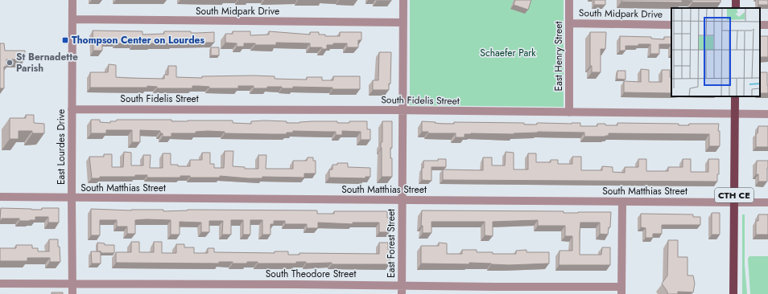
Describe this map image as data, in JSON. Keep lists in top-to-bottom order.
{
  "streets": {
    "main road": ["CTH CE"],
    "street": [
      "South Midpark Drive",
      "East Henry Street",
      "South Fidelis Street",
      "East Lourdes Drive",
      "South Matthias Street",
      "East Forest Street",
      "South Theodore Street"
    ]
  },
  "crossings": [
    ["South Midpark Drive", "East Henry Street"],
    ["South Midpark Drive", "East Lourdes Drive"],
    ["South Midpark Drive", "East Forest Street"],
    ["East Henry Street", "South Fidelis Street"],
    ["South Fidelis Street", "East Lourdes Drive"],
    ["South Fidelis Street", "CTH CE"],
    ["South Fidelis Street", "East Forest Street"],
    ["East Lourdes Drive", "South Matthias Street"],
    ["East Lourdes Drive", "South Theodore Street"],
    ["South Matthias Street", "CTH CE"],
    ["South Matthias Street", "East Forest Street"],
    ["East Forest Street", "South Theodore Street"]
  ],
  "parks": ["Schaefer Park"],
  "places": {
    "transit": ["Thompson Center on Lourdes"],
    "other": ["St Bernadette Parish"]
  }
}
